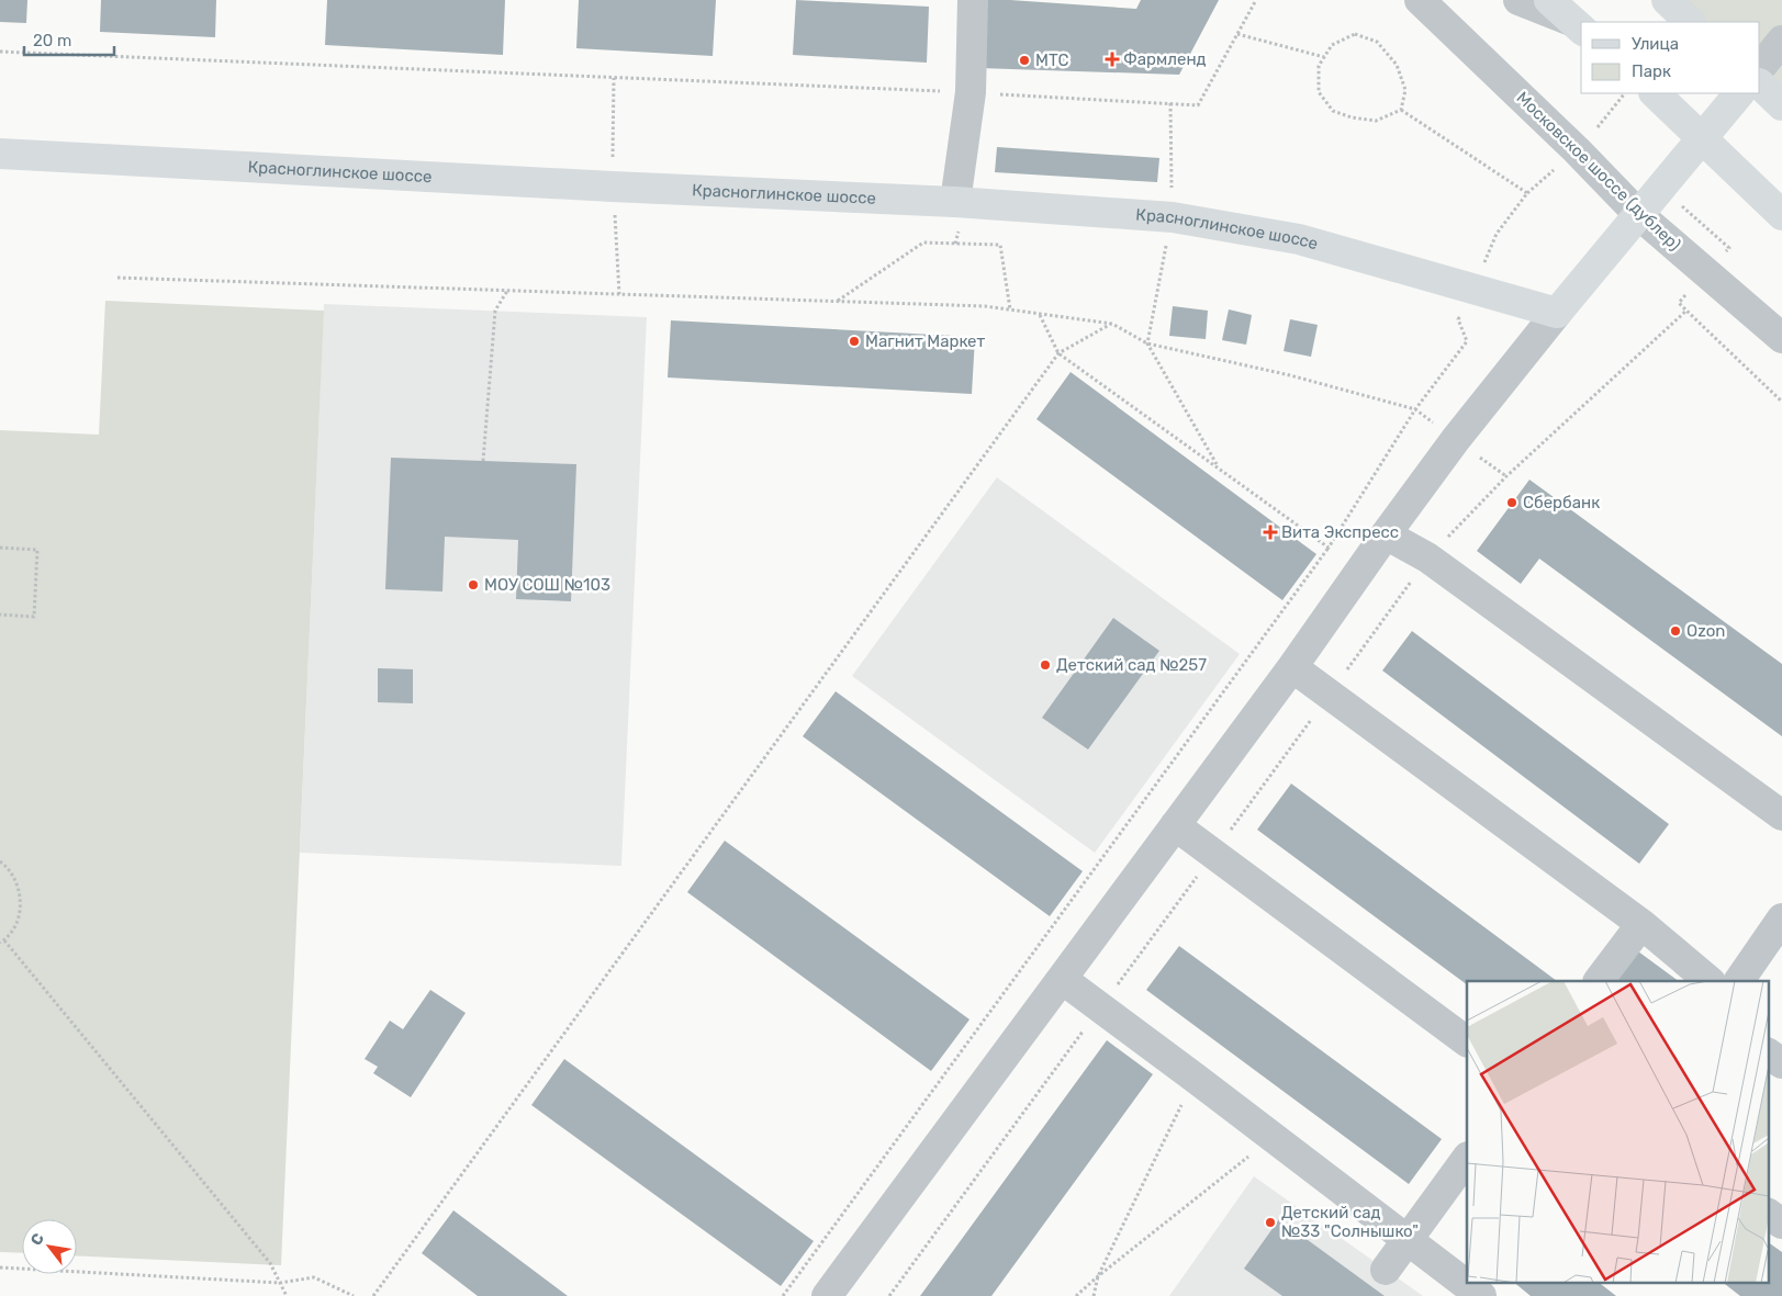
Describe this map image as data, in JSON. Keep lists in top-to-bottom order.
{
  "streets": {
    "main road": ["Красноглинское шоссе"],
    "street": ["Московское шоссе (дублер)"]
  },
  "places": {
    "health": ["Фармленд", "Вита Экспресс"],
    "other": [
      "МТС",
      "Магнит Маркет",
      "Сбербанк",
      "МОУ СОШ №103",
      "Ozon",
      "Детский сад №257",
      "Детский сад №33 \"Солнышко\""
    ]
  },
  "legend": ["Улица", "Парк"],
  "scale_bar": "20 m",
  "north": "top left"
}
